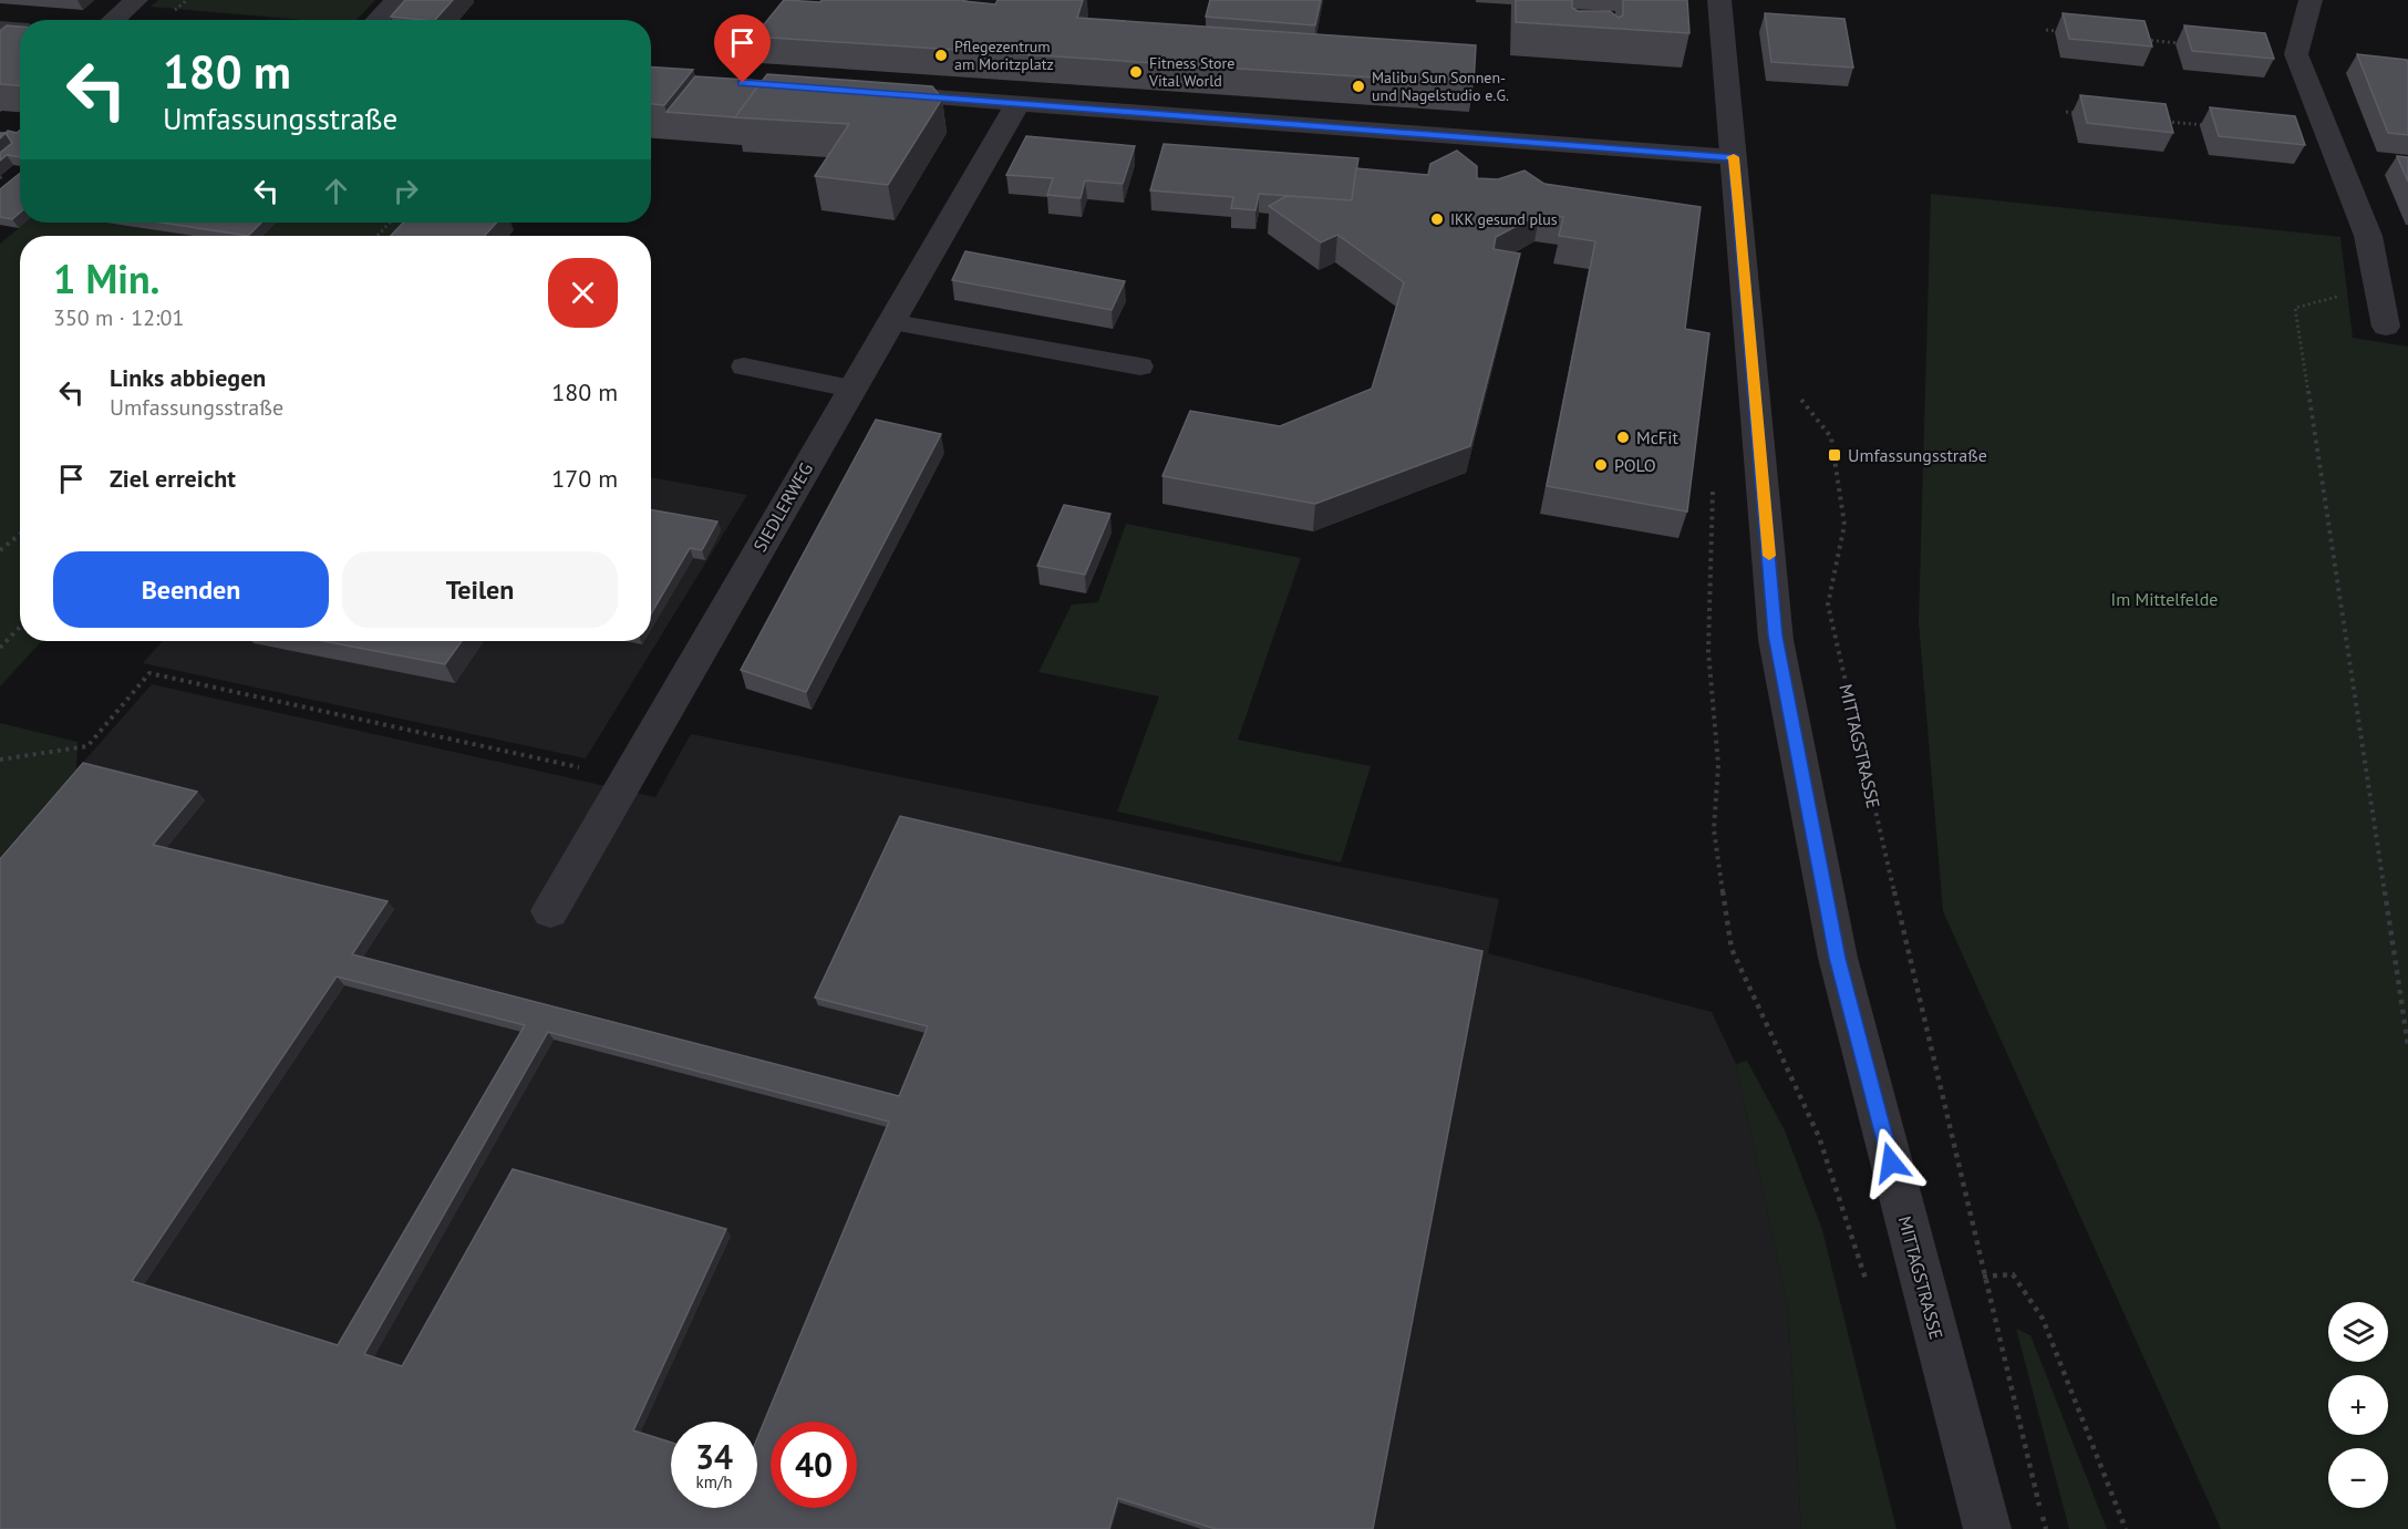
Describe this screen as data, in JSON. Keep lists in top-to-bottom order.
{
  "streets": {
    "street": ["SIEDLERWEG", "MITTAGSTRASSE"]
  },
  "parks": ["Im Mittelfelde"],
  "places": {
    "other": [
      "Pflegezentrum am Moritzplatz",
      "Fitness Store Vital World",
      "Malibu Sun Sonnen- und Nagelstudio e.G.",
      "IKK gesund plus",
      "McFit",
      "POLO"
    ],
    "transit": ["Umfassungsstraße"]
  },
  "page": {
    "turn": ["180 m", "Umfassungsstraße"],
    "heading": ["1 Min.", "350 m · 12:01"],
    "list": [
      {
        "name": "Links abbiegen",
        "note": "Umfassungsstraße",
        "value": "180 m"
      },
      {
        "name": "Ziel erreicht",
        "value": "170 m"
      }
    ],
    "buttons": ["Beenden", "Teilen"],
    "map_buttons": ["+", "−"],
    "speed": "34 km/h",
    "limit": "40"
  }
}
